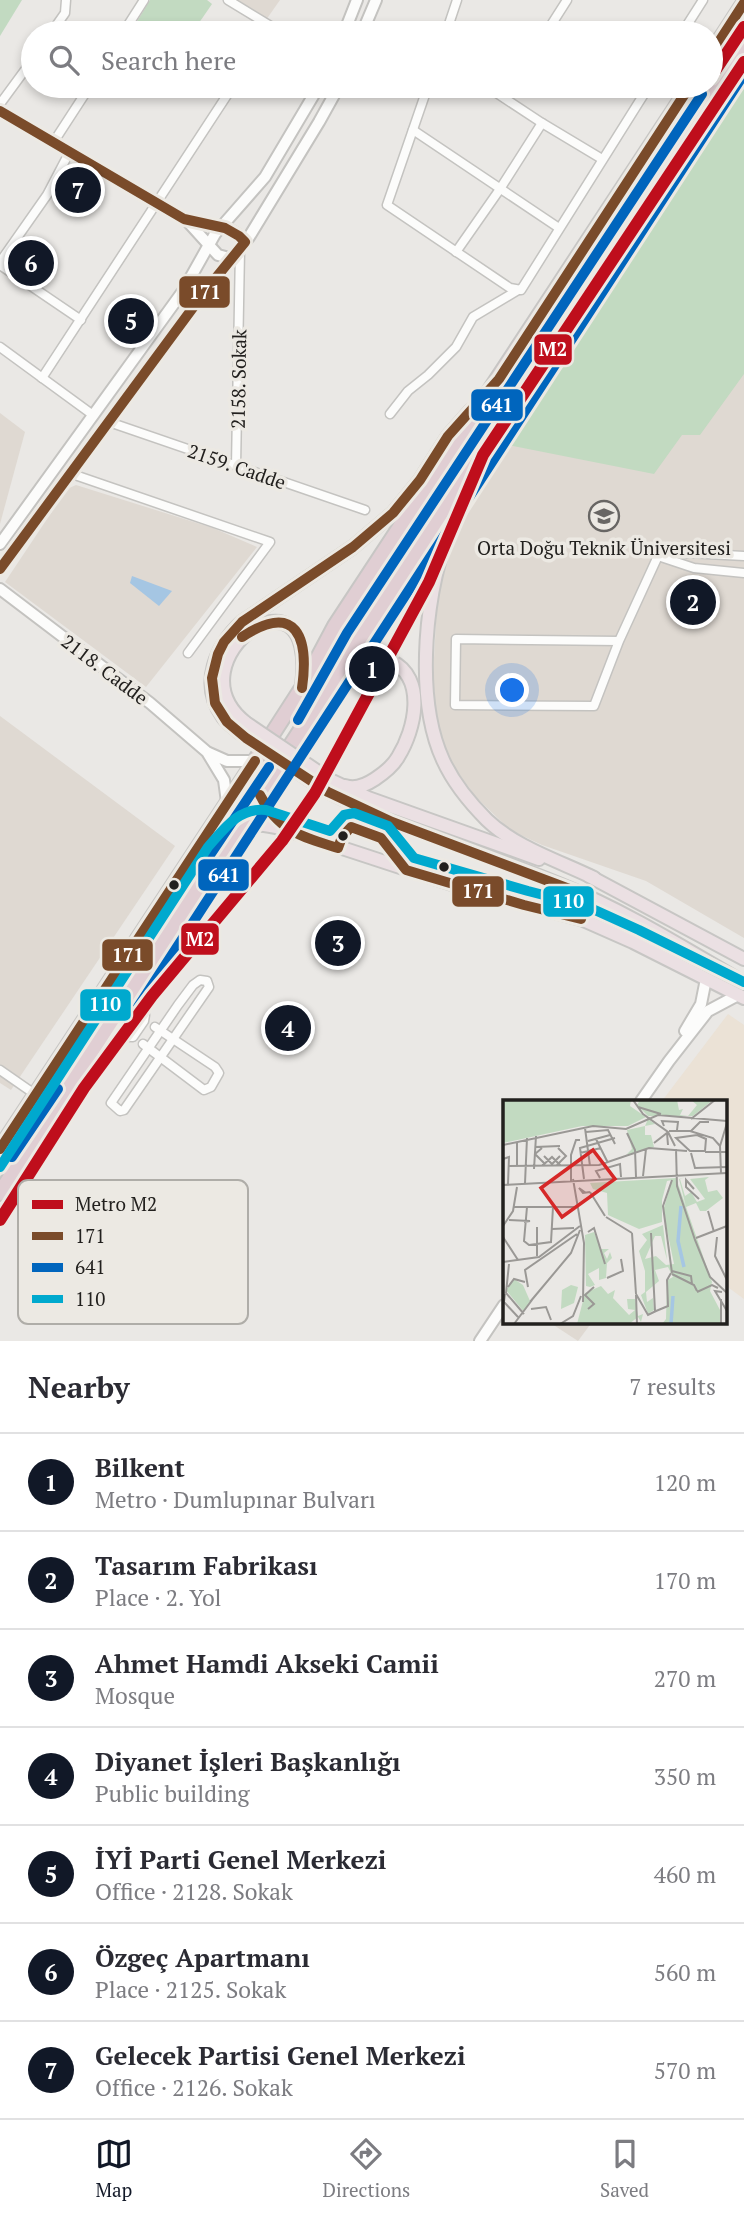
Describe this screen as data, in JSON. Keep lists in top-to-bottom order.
{
  "streets": {
    "street": ["2158. Sokak", "2159. Cadde", "2118. Cadde"]
  },
  "crossings": [
    ["2158. Sokak", "2159. Cadde"]
  ],
  "places": {
    "school or university": ["Orta Doğu Teknik Üniversitesi"]
  },
  "lines": [
    "transit line 171",
    "metro line M2",
    "transit line 641",
    "transit line 110"
  ],
  "legend": [
    "Metro M2",
    "171",
    "641",
    "110"
  ],
  "page": {
    "search": "Search here",
    "pins": [
      "7",
      "6",
      "5",
      "2",
      "1",
      "3",
      "4"
    ],
    "heading": ["Nearby", "7 results"],
    "list": [
      {
        "mark": "1",
        "name": "Bilkent",
        "note": "Metro · Dumlupınar Bulvarı",
        "value": "120 m"
      },
      {
        "mark": "2",
        "name": "Tasarım Fabrikası",
        "note": "Place · 2. Yol",
        "value": "170 m"
      },
      {
        "mark": "3",
        "name": "Ahmet Hamdi Akseki Camii",
        "note": "Mosque",
        "value": "270 m"
      },
      {
        "mark": "4",
        "name": "Diyanet İşleri Başkanlığı",
        "note": "Public building",
        "value": "350 m"
      },
      {
        "mark": "5",
        "name": "İYİ Parti Genel Merkezi",
        "note": "Office · 2128. Sokak",
        "value": "460 m"
      },
      {
        "mark": "6",
        "name": "Özgeç Apartmanı",
        "note": "Place · 2125. Sokak",
        "value": "560 m"
      },
      {
        "mark": "7",
        "name": "Gelecek Partisi Genel Merkezi",
        "note": "Office · 2126. Sokak",
        "value": "570 m"
      }
    ],
    "nav": ["Map", "Directions", "Saved"]
  }
}
